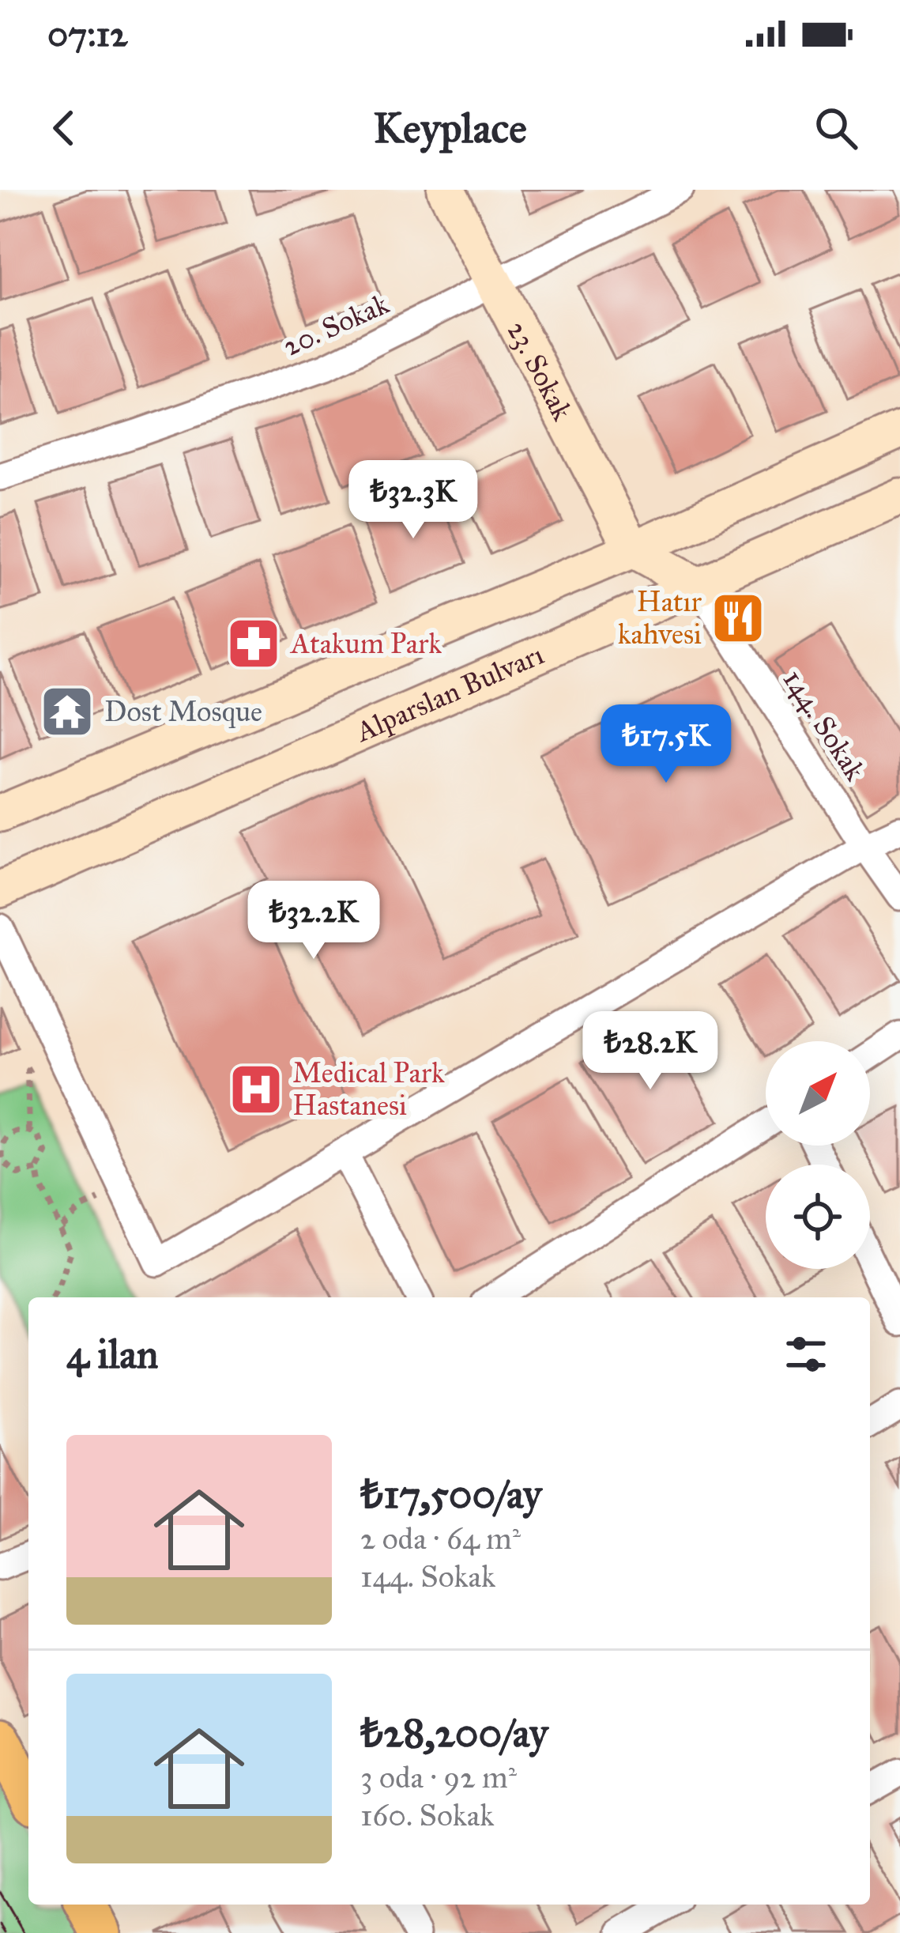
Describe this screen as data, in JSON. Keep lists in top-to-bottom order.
{
  "streets": {
    "main road": ["23. Sokak", "Alparslan Bulvarı"],
    "street": ["20. Sokak", "144. Sokak"]
  },
  "crossings": [
    ["20. Sokak", "23. Sokak"],
    ["Alparslan Bulvarı", "144. Sokak"]
  ],
  "places": {
    "restaurant": ["Hatır kahvesi"],
    "pharmacy": ["Atakum Park"],
    "temple": ["Dost Mosque"],
    "hospital": ["Medical Park Hastanesi"]
  },
  "north": "top right",
  "page": {
    "status": "07:12",
    "header": "Keyplace",
    "price": [
      "₺32.3K",
      "₺17.5K",
      "₺32.2K",
      "₺28.2K"
    ],
    "heading": "4 ilan",
    "list": [
      {
        "name": "₺17,500/ay",
        "note": "2 oda · 64 m² · 144. Sokak"
      },
      {
        "name": "₺28,200/ay",
        "note": "3 oda · 92 m² · 160. Sokak"
      }
    ]
  }
}
